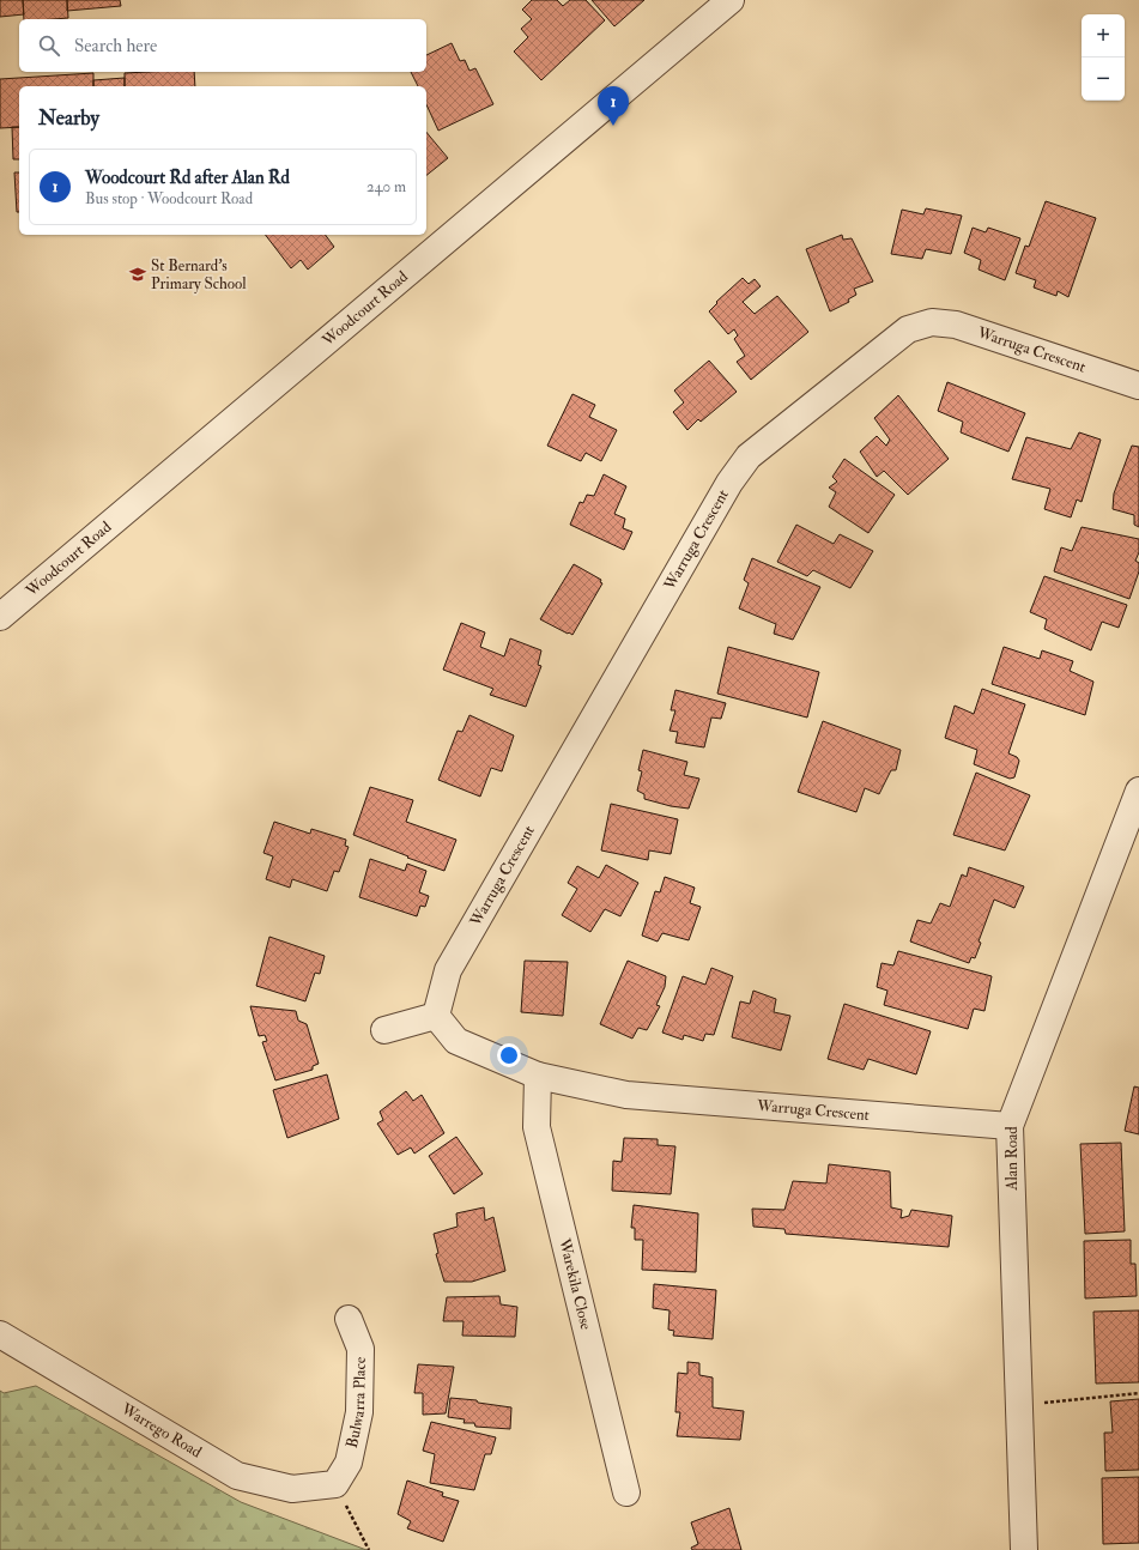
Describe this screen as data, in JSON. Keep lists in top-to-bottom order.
{
  "streets": {
    "street": [
      "Woodcourt Road",
      "Warruga Crescent",
      "Alan Road",
      "Warekila Close",
      "Bulwarra Place",
      "Warrego Road"
    ]
  },
  "crossings": [
    ["Warruga Crescent", "Alan Road"],
    ["Warruga Crescent", "Warekila Close"],
    ["Bulwarra Place", "Warrego Road"]
  ],
  "places": {
    "school or university": ["St Bernard's Primary School"]
  },
  "page": {
    "map_buttons": ["+", "−"],
    "search": "Search here",
    "pins": "1",
    "heading": "Nearby",
    "list": [
      {
        "mark": "1",
        "name": "Woodcourt Rd after Alan Rd",
        "note": "Bus stop · Woodcourt Road",
        "value": "240 m"
      }
    ]
  }
}
